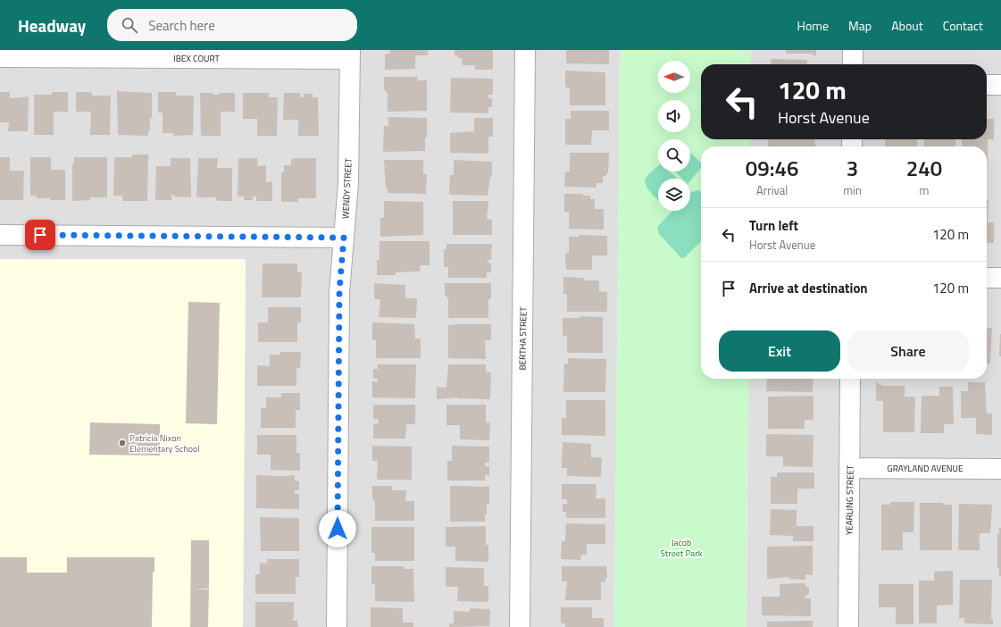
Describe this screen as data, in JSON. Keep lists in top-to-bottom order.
{
  "streets": {
    "street": [
      "IBEX COURT",
      "WENDY STREET",
      "BERTHA STREET",
      "GRAYLAND AVENUE",
      "YEARLING STREET"
    ]
  },
  "crossings": [
    ["IBEX COURT", "WENDY STREET"],
    ["GRAYLAND AVENUE", "YEARLING STREET"]
  ],
  "parks": ["Jacob Street Park"],
  "places": ["Patricia Nixon Elementary School"],
  "north": "left",
  "page": {
    "header": "Headway",
    "search": "Search here",
    "nav": [
      "Home",
      "Map",
      "About",
      "Contact"
    ],
    "turn": ["120 m", "Horst Avenue"],
    "eta": [
      "09:46",
      "Arrival",
      "3",
      "min",
      "240",
      "m"
    ],
    "list": [
      {
        "name": "Turn left",
        "note": "Horst Avenue",
        "value": "120 m"
      },
      {
        "name": "Arrive at destination",
        "value": "120 m"
      }
    ],
    "buttons": ["Exit", "Share"]
  }
}
